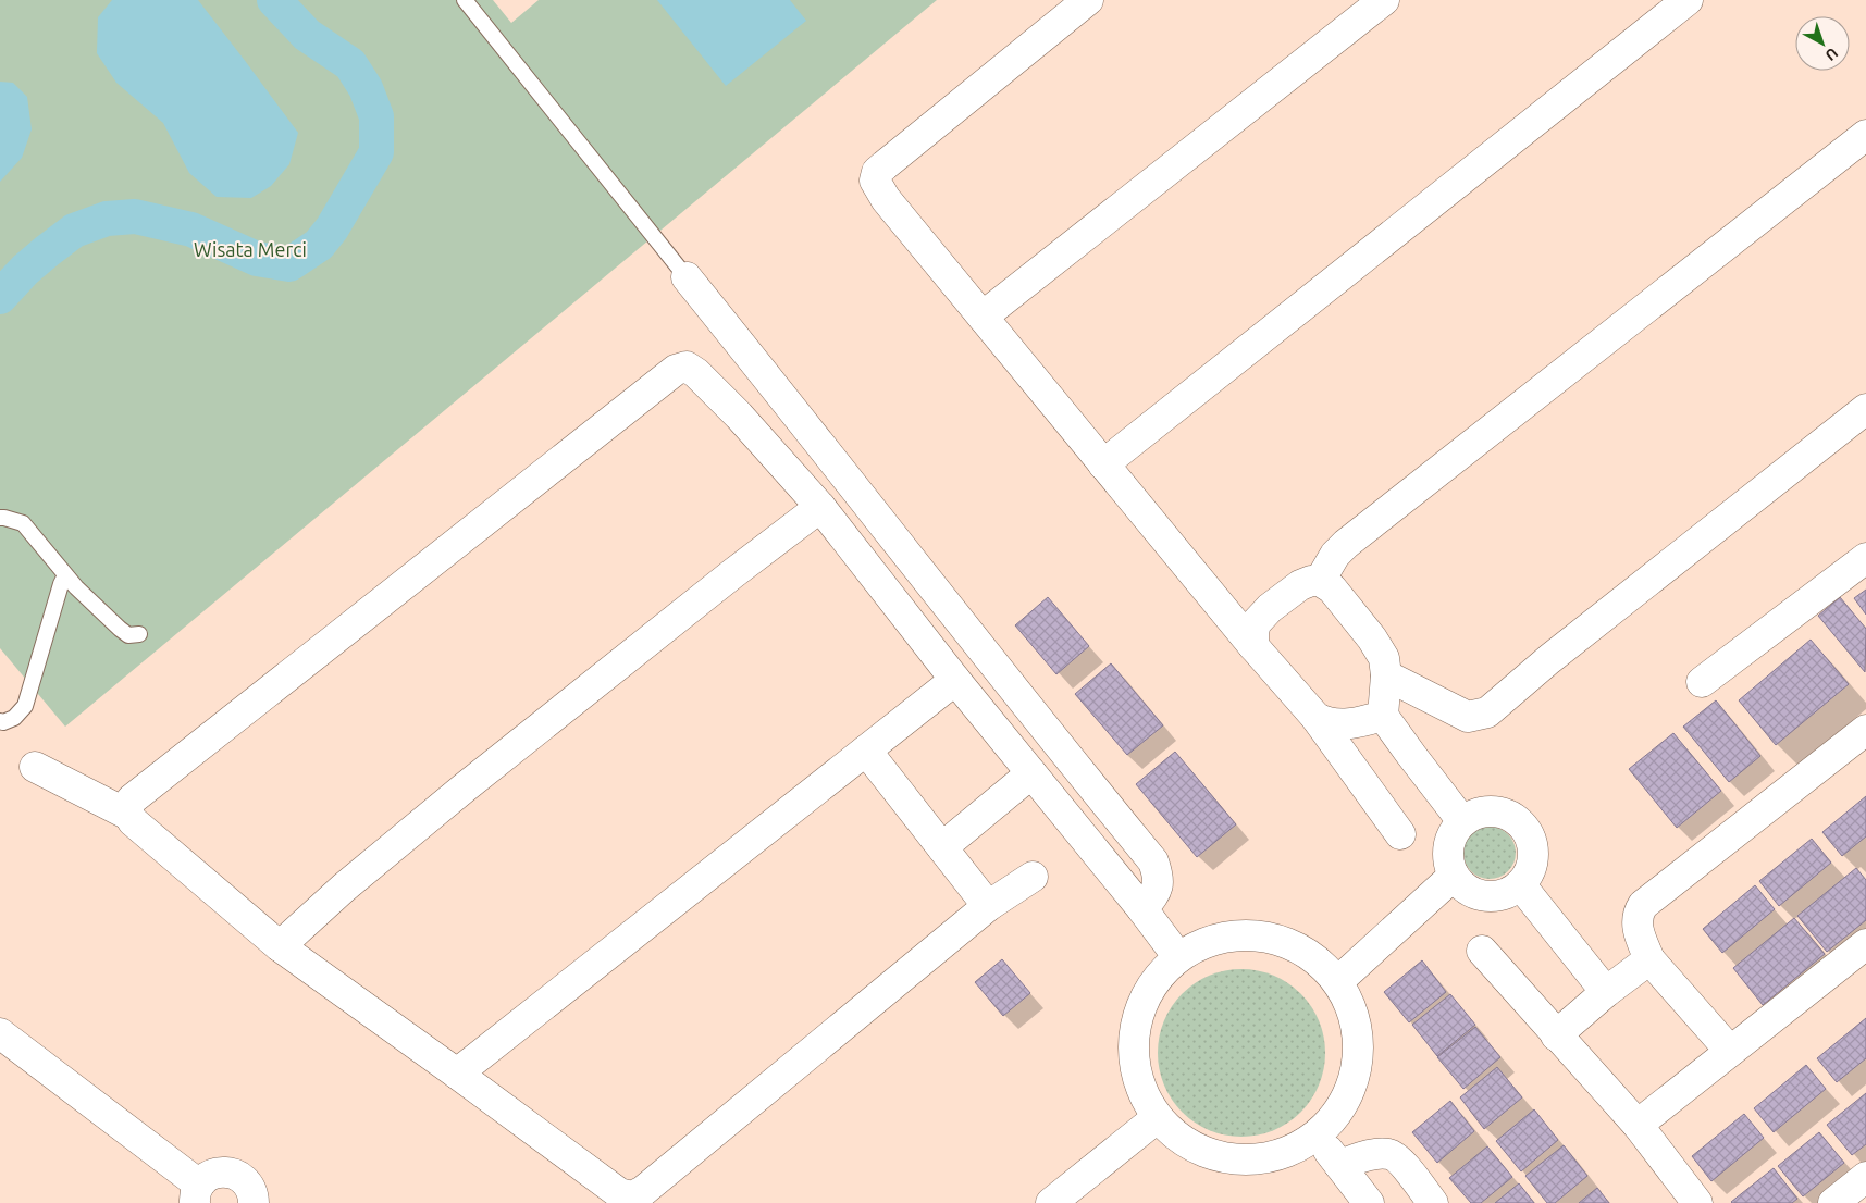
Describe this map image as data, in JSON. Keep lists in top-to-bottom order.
{
  "parks": ["Wisata Merci"],
  "north": "bottom right"
}
